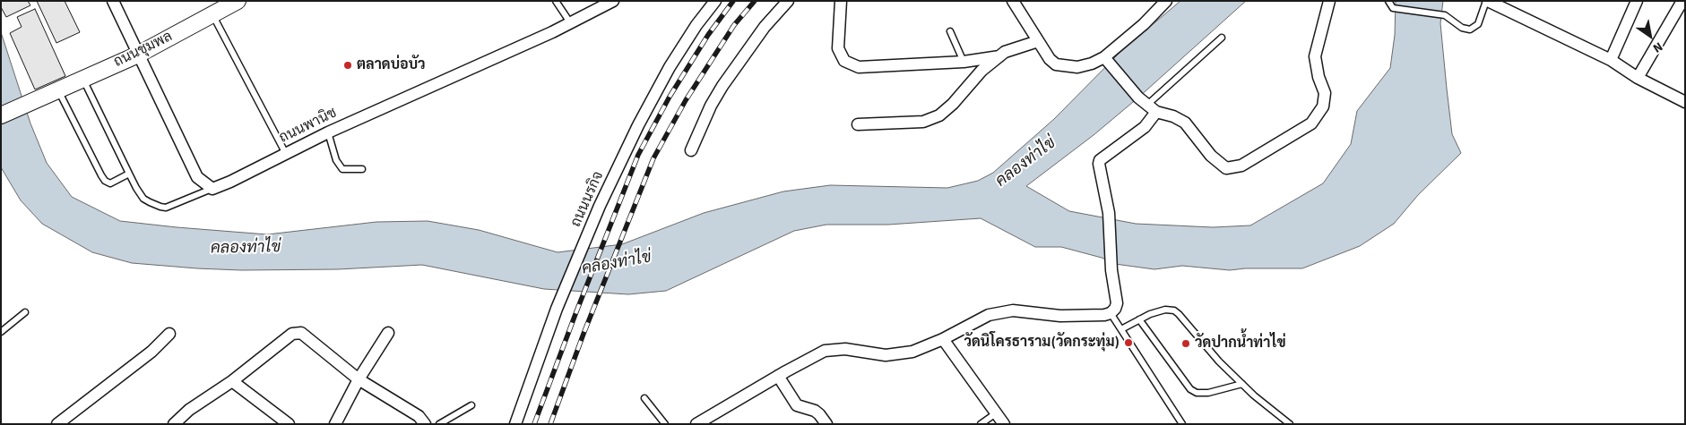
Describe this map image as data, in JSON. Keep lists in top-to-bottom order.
{
  "streets": {
    "main road": ["ถนนชุมพล"],
    "street": ["ถนนพานิช", "ถนนนรกิจ"]
  },
  "water": ["คลองท่าไข่"],
  "places": ["ตลาดบ่อบัว", "วัดนิโครธาราม(วัดกระทุ่ม)", "วัดปากน้ำท่าไข่"],
  "north": "bottom right"
}
